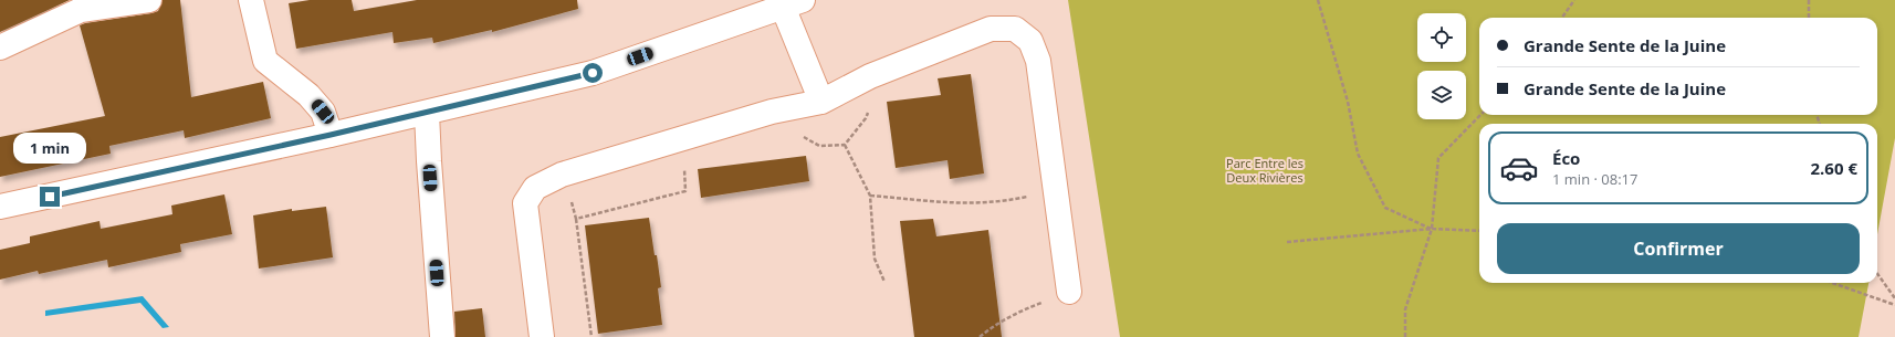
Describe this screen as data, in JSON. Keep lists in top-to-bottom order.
{
  "parks": ["Parc Entre les Deux Rivières"],
  "page": {
    "banner": ["Grande Sente de la Juine", "Grande Sente de la Juine"],
    "list": [
      {
        "name": "Éco",
        "note": "1 min · 08:17",
        "value": "2.60 €"
      }
    ],
    "bubble": "1 min",
    "buttons": "Confirmer"
  }
}
